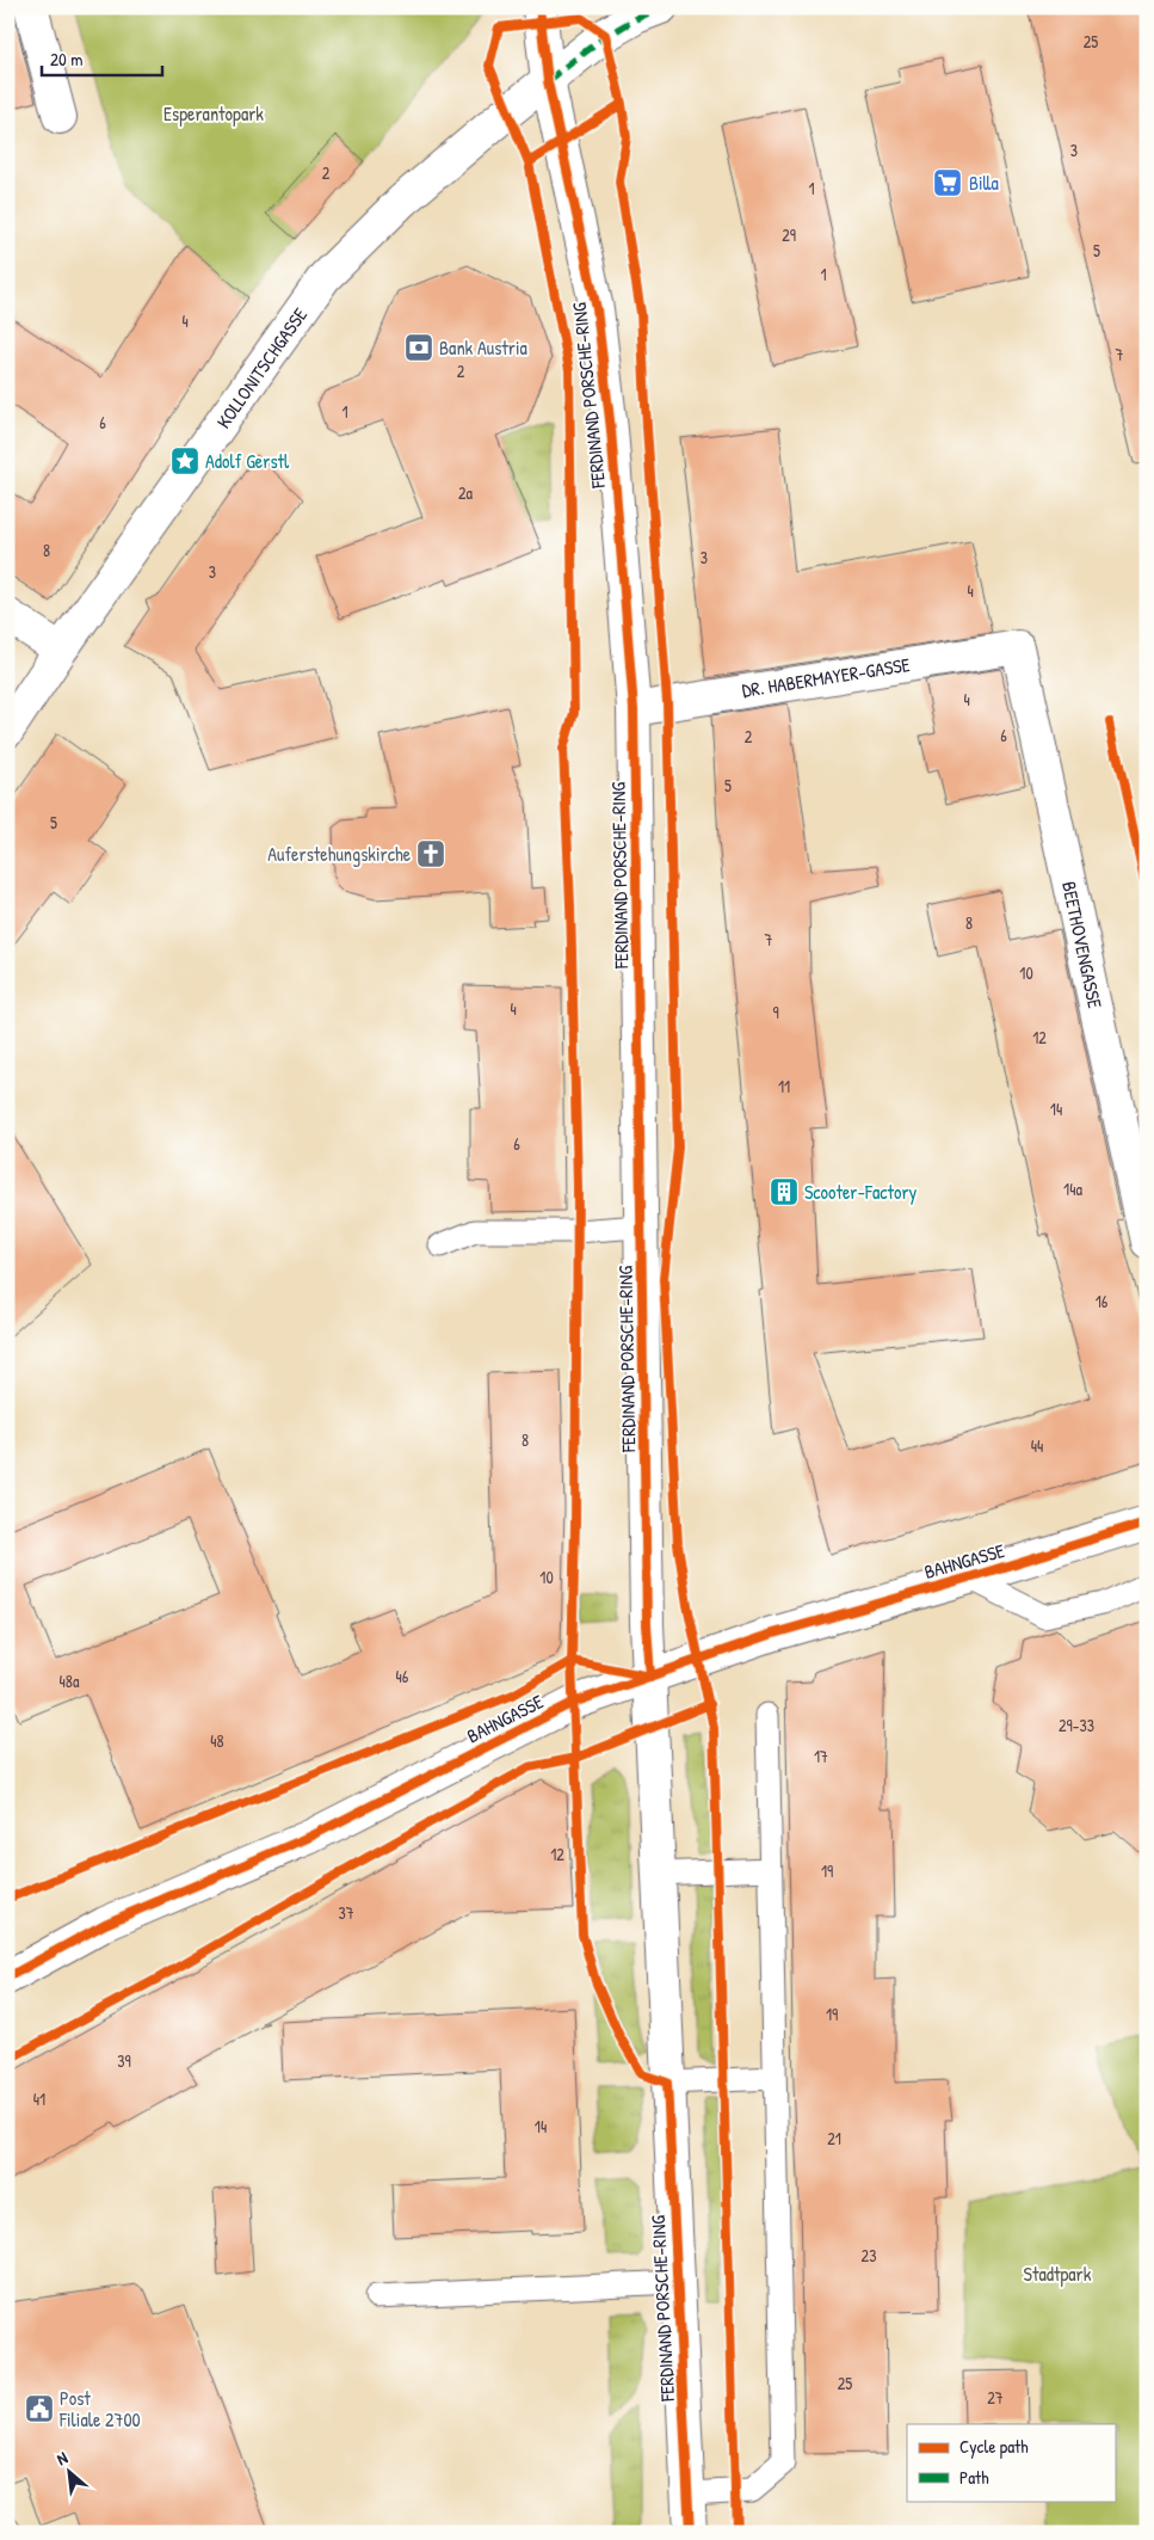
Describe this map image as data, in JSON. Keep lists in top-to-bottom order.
{
  "streets": {
    "street": [
      "KOLLONITSCHGASSE",
      "FERDINAND PORSCHE-RING",
      "DR. HABERMAYER-GASSE",
      "BEETHOVENGASSE",
      "BAHNGASSE"
    ]
  },
  "crossings": [
    ["KOLLONITSCHGASSE", "FERDINAND PORSCHE-RING"],
    ["FERDINAND PORSCHE-RING", "DR. HABERMAYER-GASSE"],
    ["FERDINAND PORSCHE-RING", "BAHNGASSE"],
    ["DR. HABERMAYER-GASSE", "BEETHOVENGASSE"]
  ],
  "parks": ["Esperantopark", "Stadtpark"],
  "places": {
    "supermarket": ["Billa"],
    "bank": ["Bank Austria"],
    "place": ["Adolf Gerstl"],
    "church": ["Auferstehungskirche"],
    "building": ["Scooter-Factory"],
    "public building": ["Post Filiale 2700"]
  },
  "house_numbers": [
    "25",
    "3",
    "2",
    "1",
    "29",
    "5",
    "1",
    "4",
    "7",
    "2",
    "1",
    "6",
    "2a",
    "8",
    "3",
    "3",
    "4",
    "4",
    "6",
    "2",
    "5",
    "5",
    "8",
    "7",
    "10",
    "4",
    "9",
    "12",
    "11",
    "14",
    "6",
    "14a",
    "16",
    "8",
    "44",
    "10",
    "46",
    "48a",
    "29-33",
    "48",
    "17",
    "12",
    "19",
    "37",
    "19",
    "39",
    "41",
    "14",
    "21",
    "23",
    "25",
    "27"
  ],
  "legend": ["Cycle path", "Path"],
  "scale_bar": "20 m",
  "north": "top left"
}
